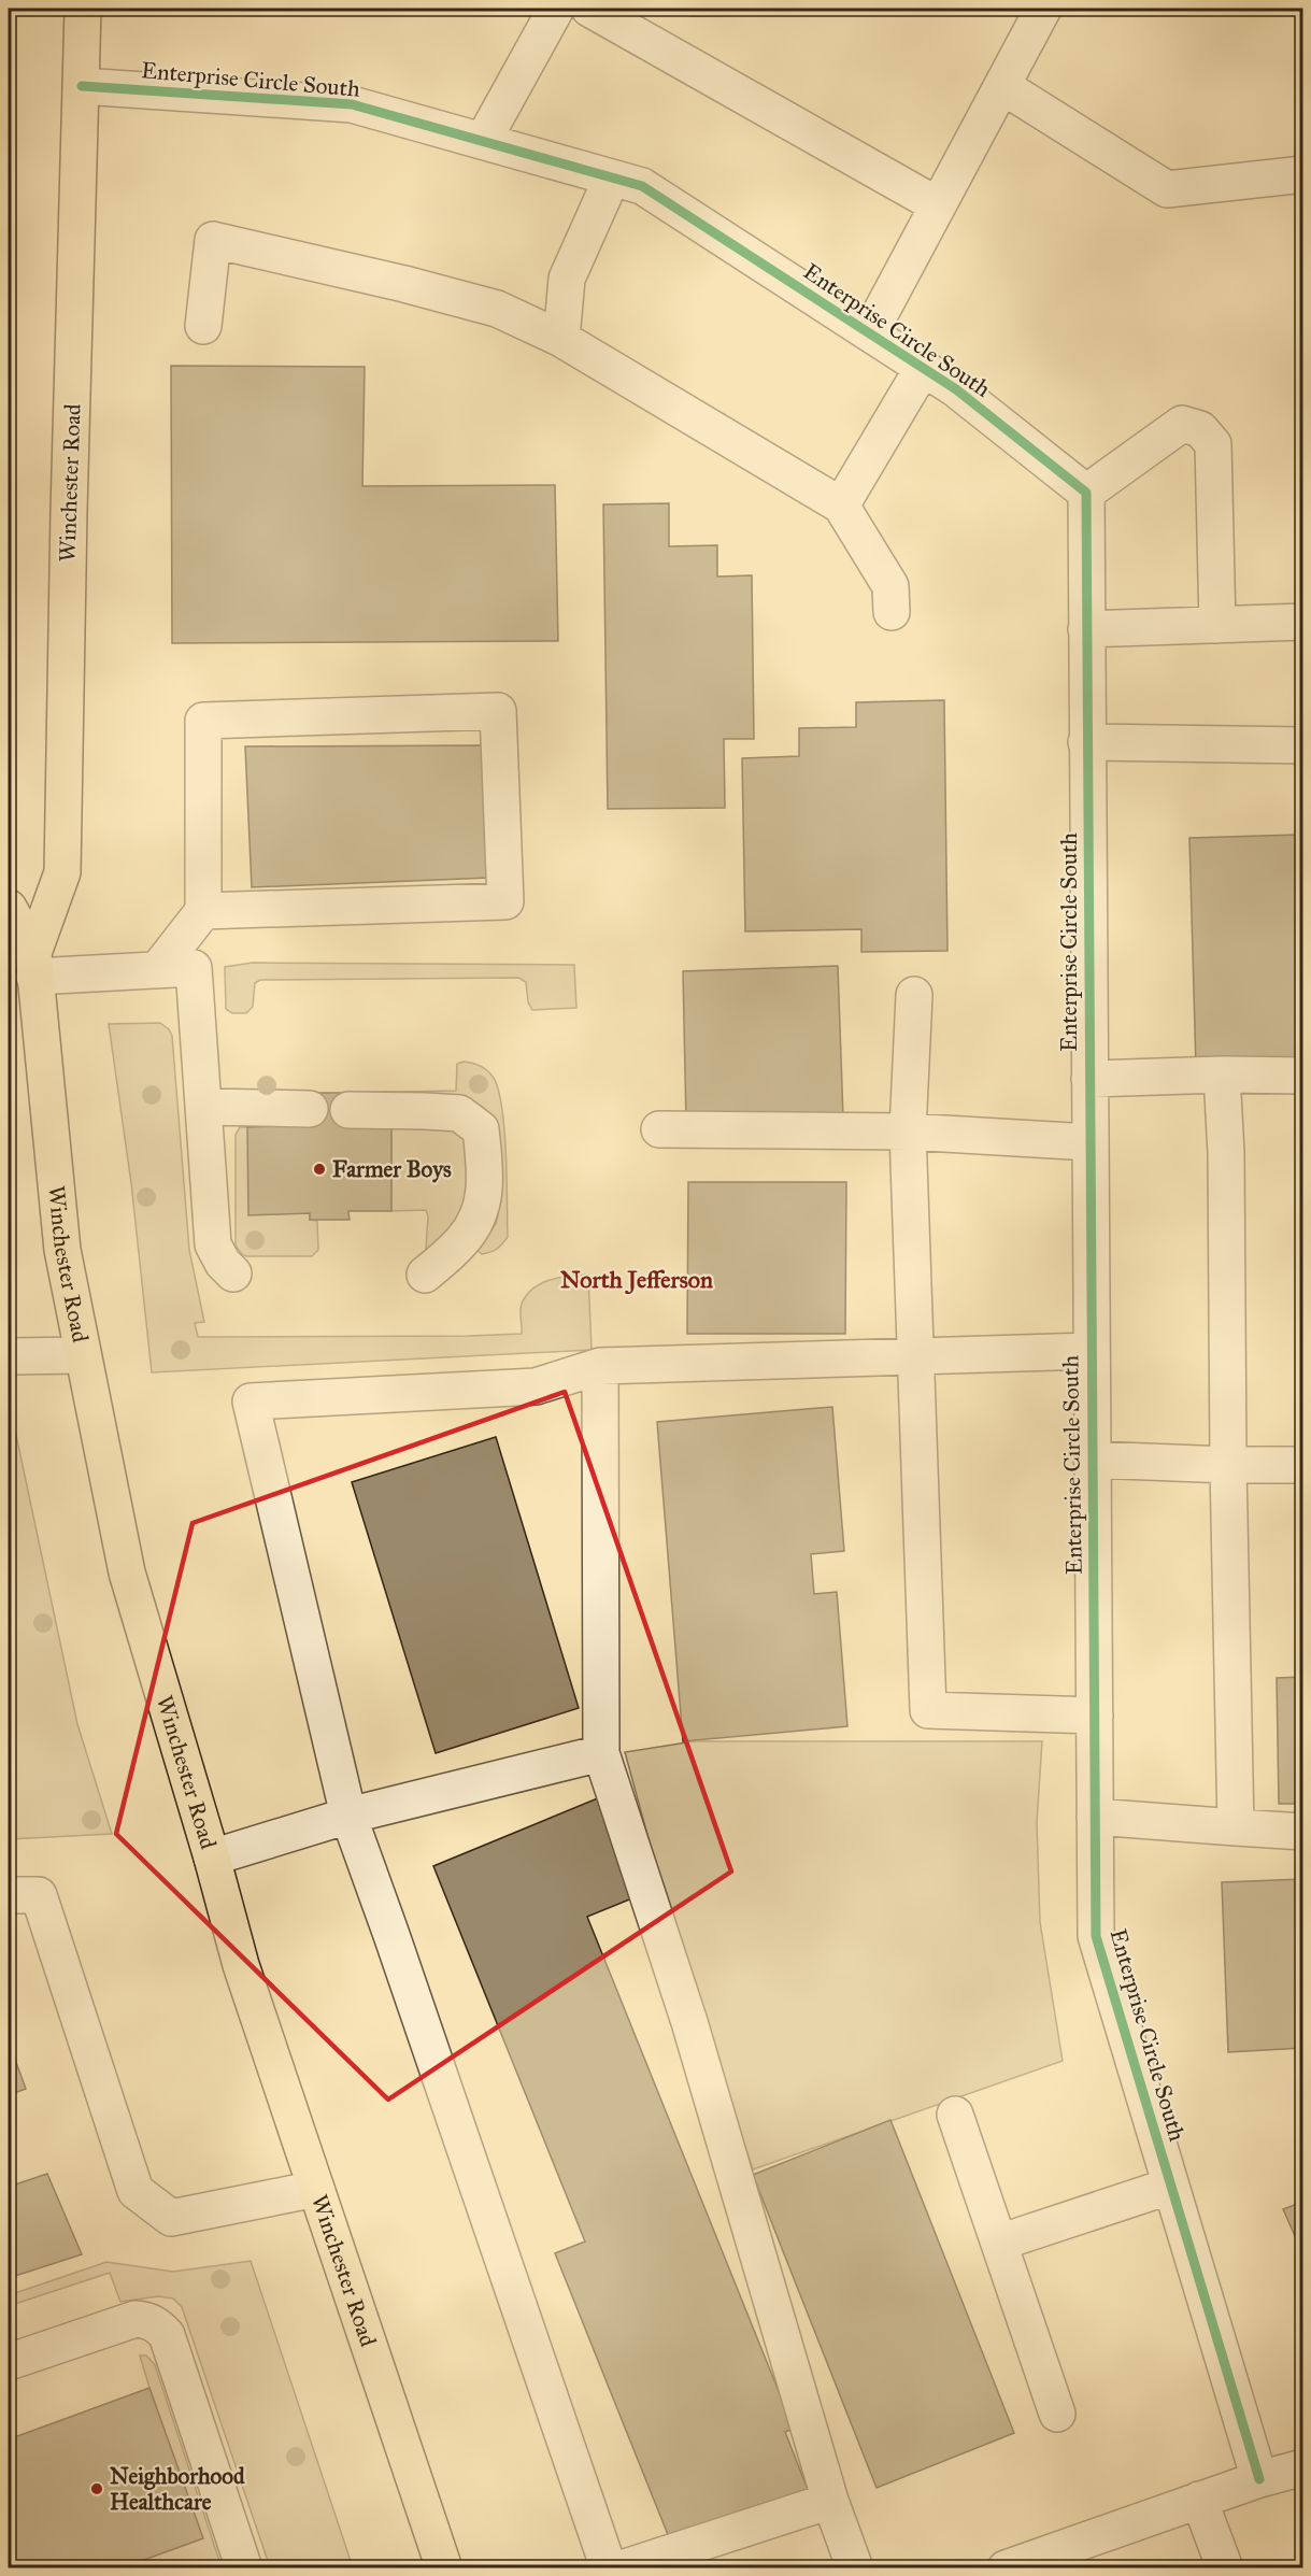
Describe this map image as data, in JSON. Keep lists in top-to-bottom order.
{
  "streets": {
    "main road": ["Winchester Road"],
    "street": ["Enterprise Circle South"]
  },
  "crossings": [
    ["Enterprise Circle South", "Winchester Road"]
  ],
  "districts": ["North Jefferson"],
  "places": ["Farmer Boys", "Neighborhood Healthcare"]
}
